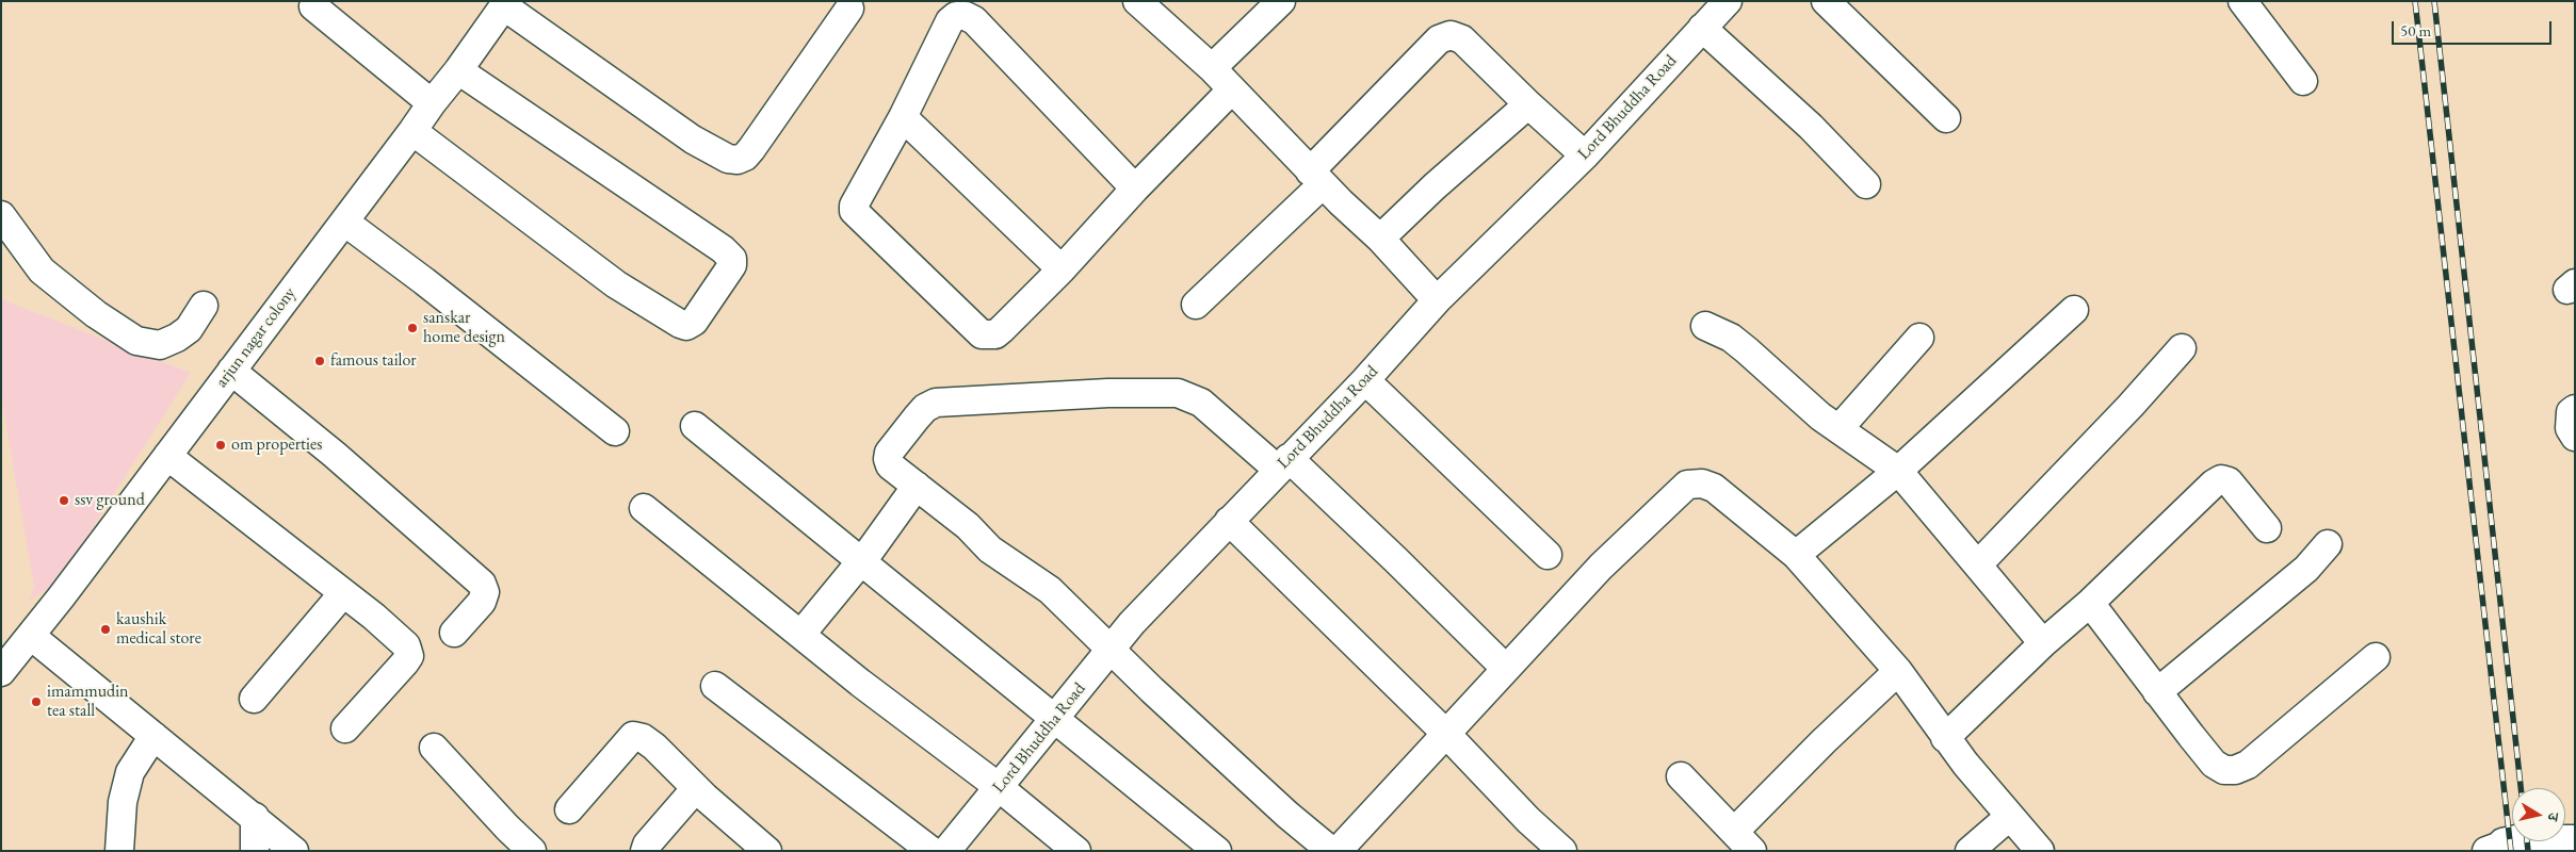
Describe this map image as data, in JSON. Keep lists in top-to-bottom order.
{
  "streets": {
    "street": ["Lord Bhuddha Road", "arjun nagar colony"]
  },
  "places": [
    "sanskar home design",
    "famous tailor",
    "om properties",
    "ssv ground",
    "kaushik medical store",
    "imammudin tea stall"
  ],
  "scale_bar": "50 m",
  "north": "right"
}
